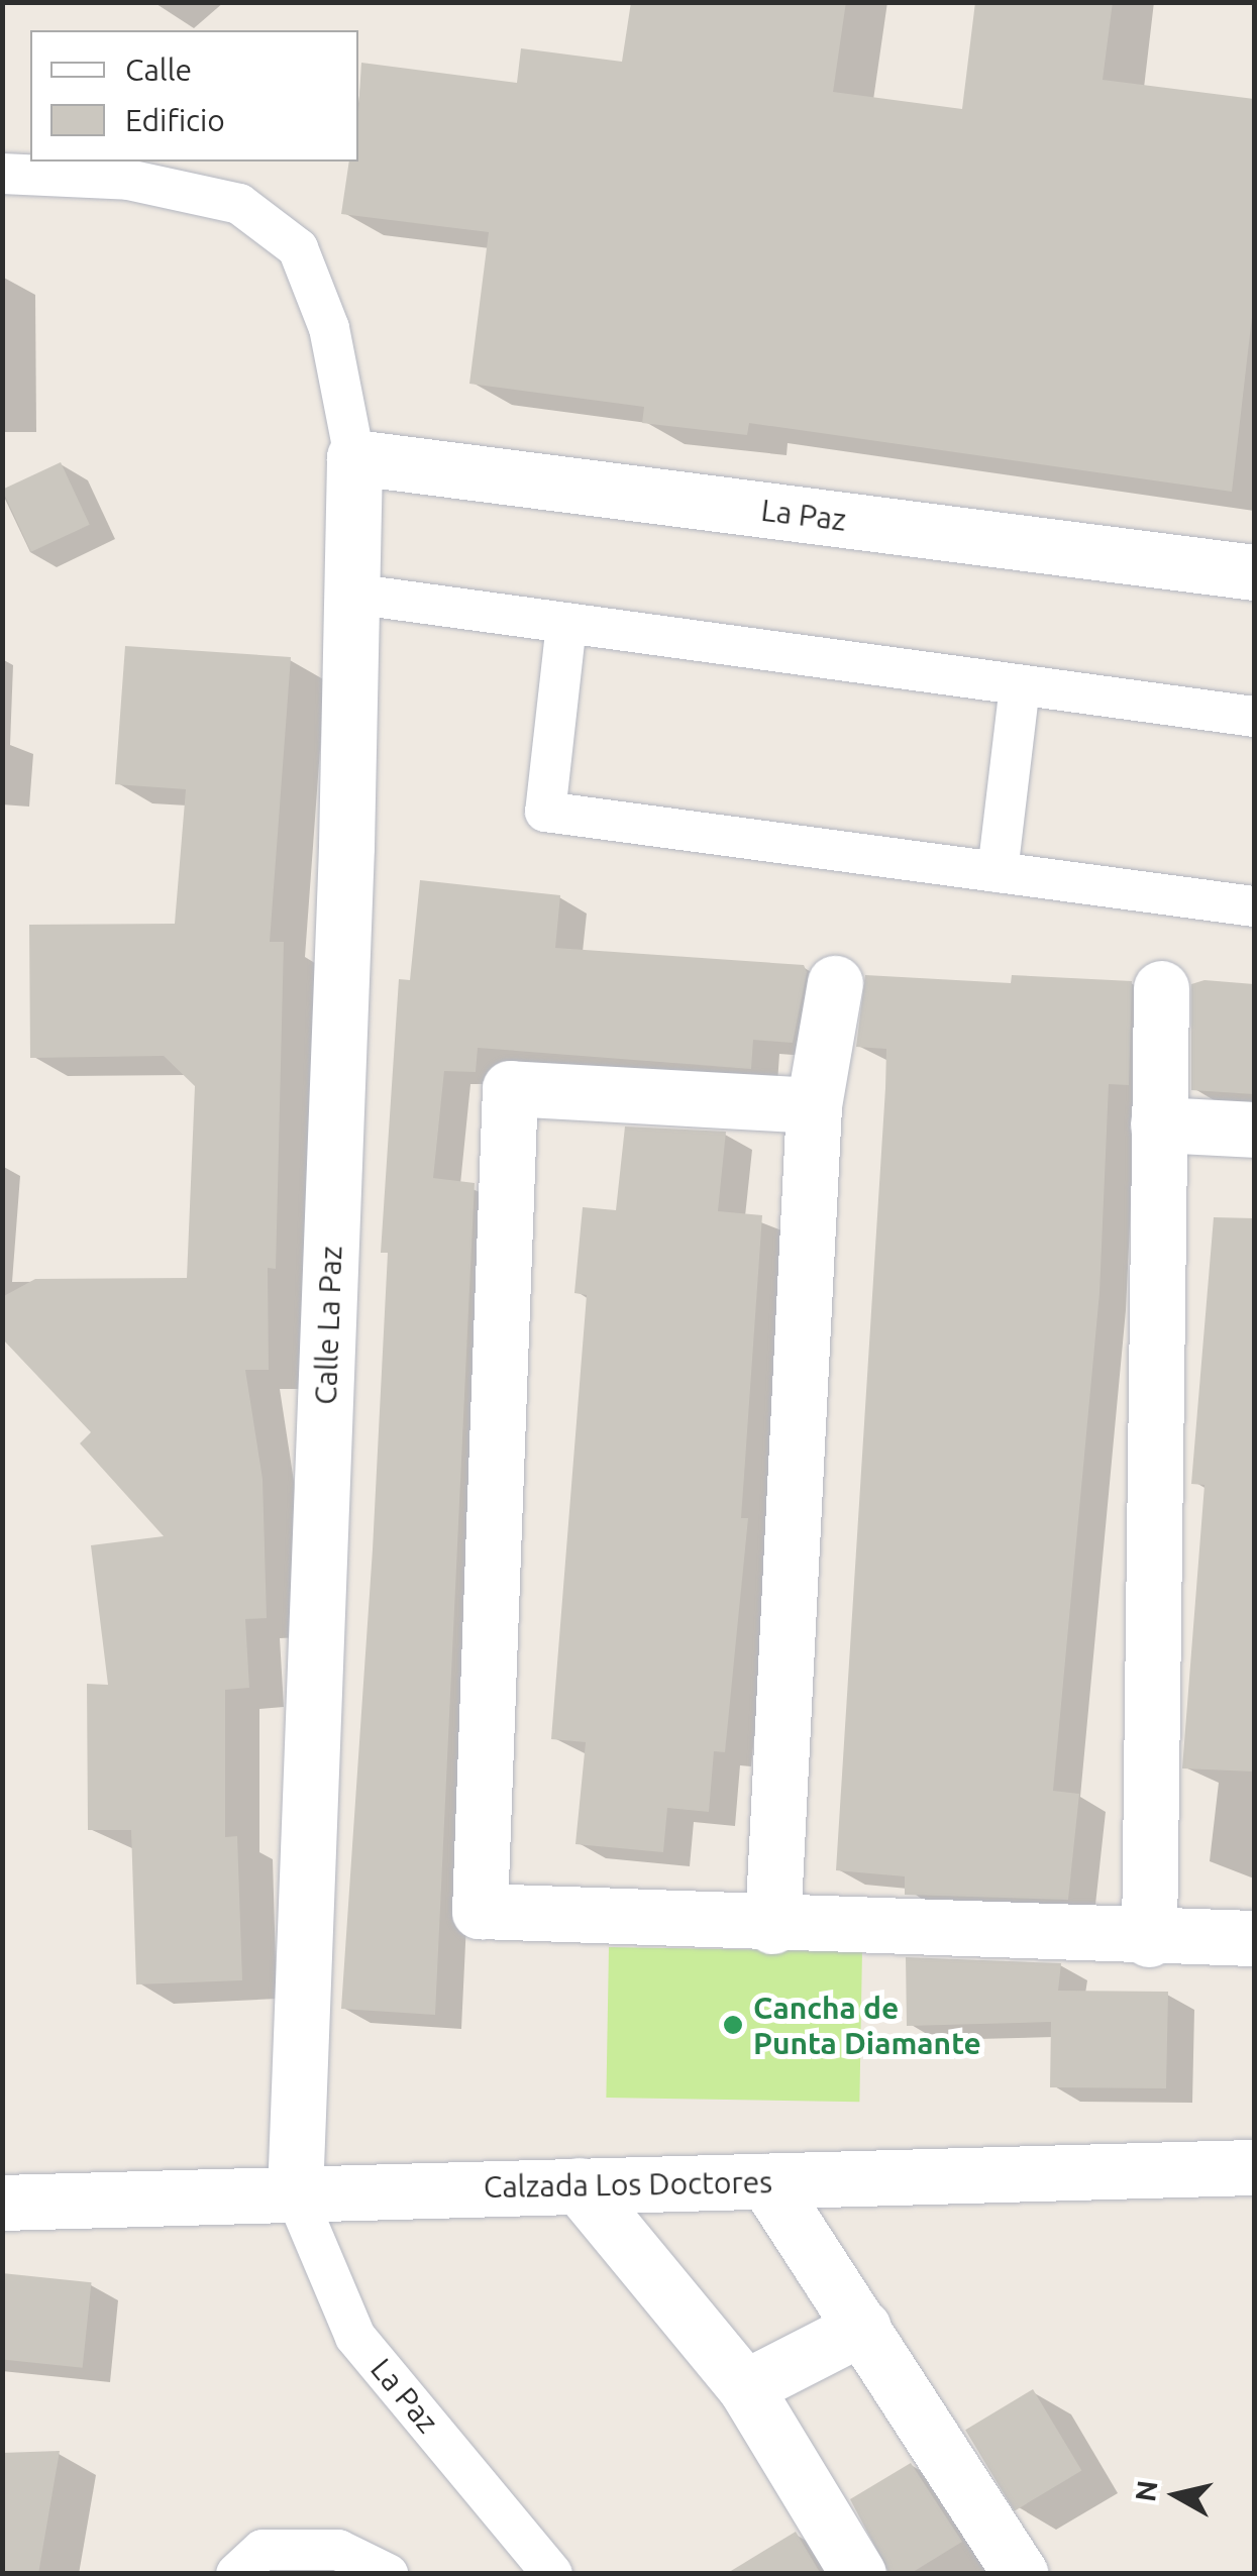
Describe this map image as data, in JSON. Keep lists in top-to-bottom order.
{
  "streets": {
    "street": ["La Paz", "Calle La Paz", "Calzada Los Doctores"]
  },
  "crossings": [
    ["La Paz", "Calle La Paz"],
    ["La Paz", "Calzada Los Doctores"],
    ["Calle La Paz", "Calzada Los Doctores"]
  ],
  "places": ["Cancha de Punta Diamante"],
  "legend": ["Calle", "Edificio"],
  "north": "left"
}
